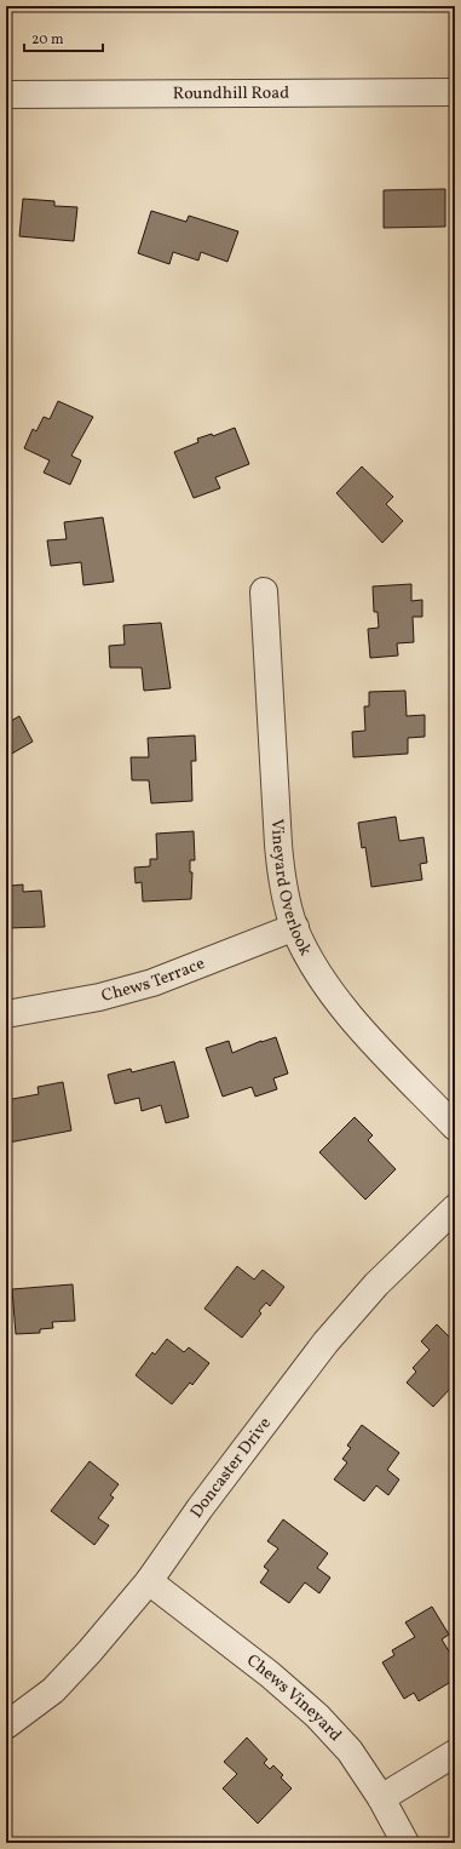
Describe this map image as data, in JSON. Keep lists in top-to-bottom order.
{
  "streets": {
    "street": [
      "Roundhill Road",
      "Vineyard Overlook",
      "Chews Terrace",
      "Doncaster Drive",
      "Chews Vineyard"
    ]
  },
  "crossings": [
    ["Vineyard Overlook", "Chews Terrace"],
    ["Doncaster Drive", "Chews Vineyard"]
  ],
  "scale_bar": "20 m"
}
